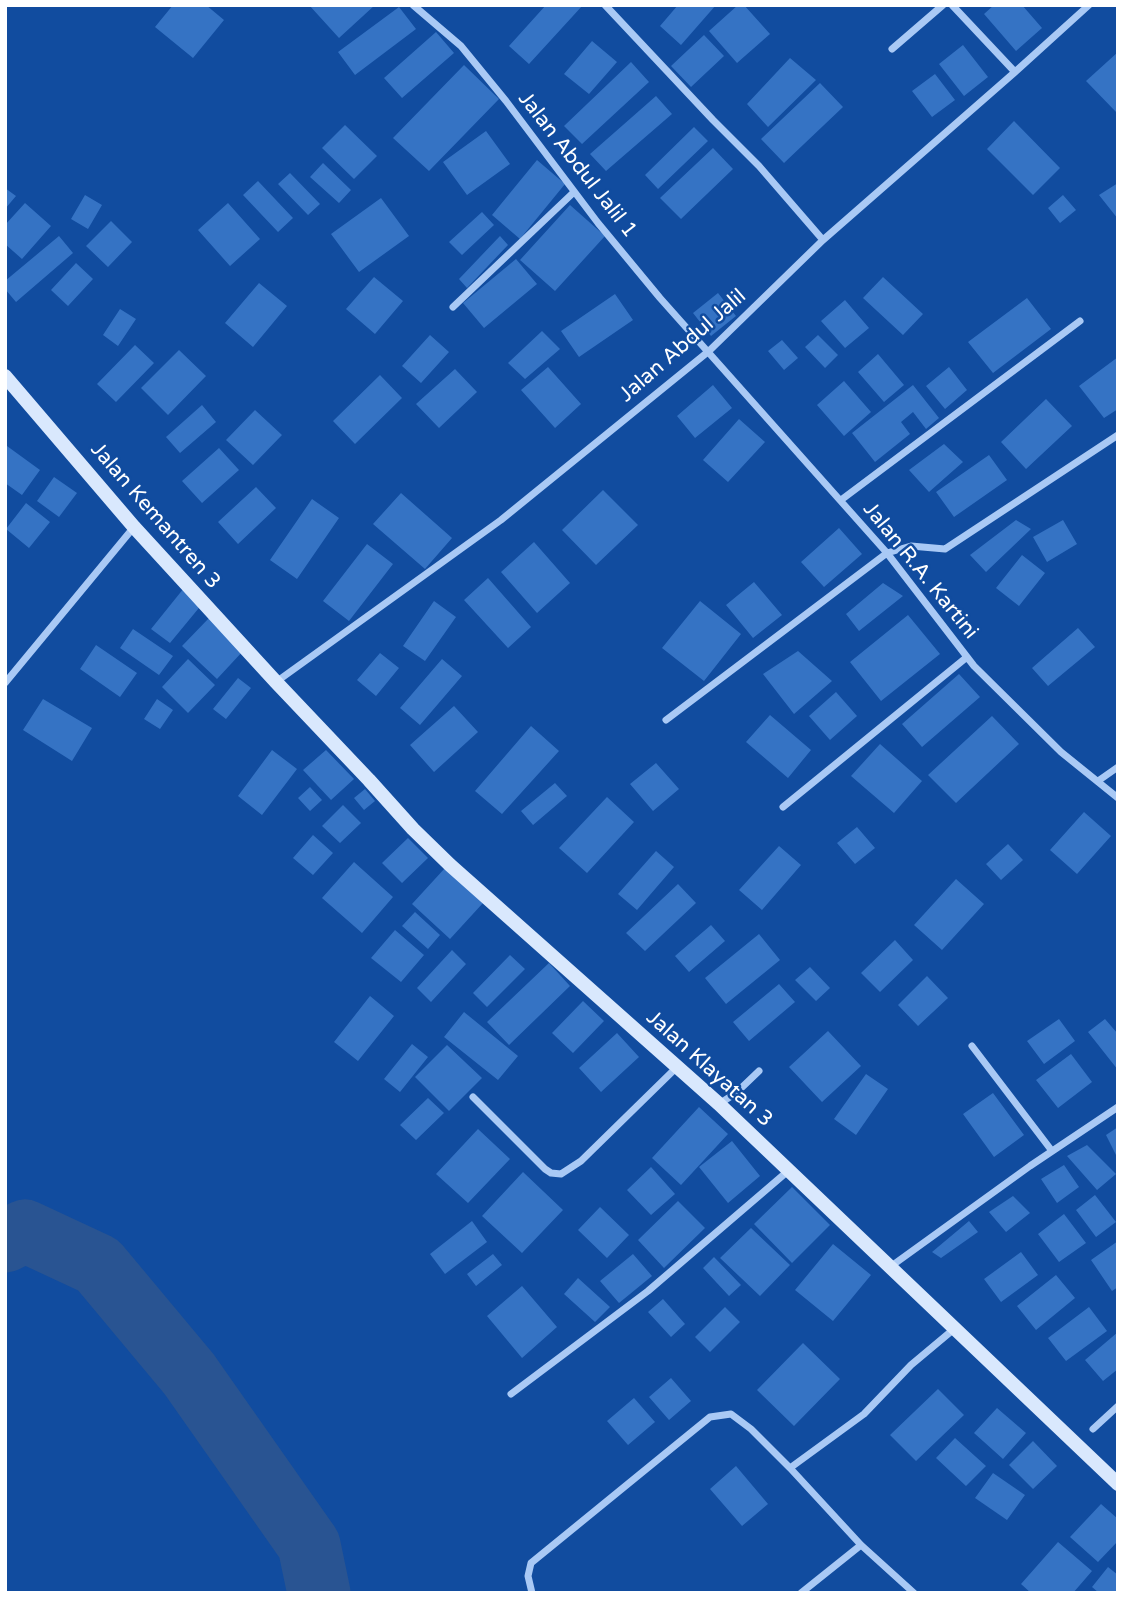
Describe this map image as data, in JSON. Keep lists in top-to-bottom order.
{
  "streets": {
    "street": [
      "Jalan Abdul Jalil 1",
      "Jalan Abdul Jalil",
      "Jalan Kemantren 3",
      "Jalan R.A. Kartini",
      "Jalan Klayatan 3"
    ]
  },
  "crossings": [
    ["Jalan Abdul Jalil 1", "Jalan Abdul Jalil"],
    ["Jalan Abdul Jalil 1", "Jalan R.A. Kartini"],
    ["Jalan Abdul Jalil", "Jalan Kemantren 3"],
    ["Jalan Abdul Jalil", "Jalan R.A. Kartini"],
    ["Jalan Abdul Jalil", "Jalan Klayatan 3"],
    ["Jalan Kemantren 3", "Jalan Klayatan 3"]
  ]
}
